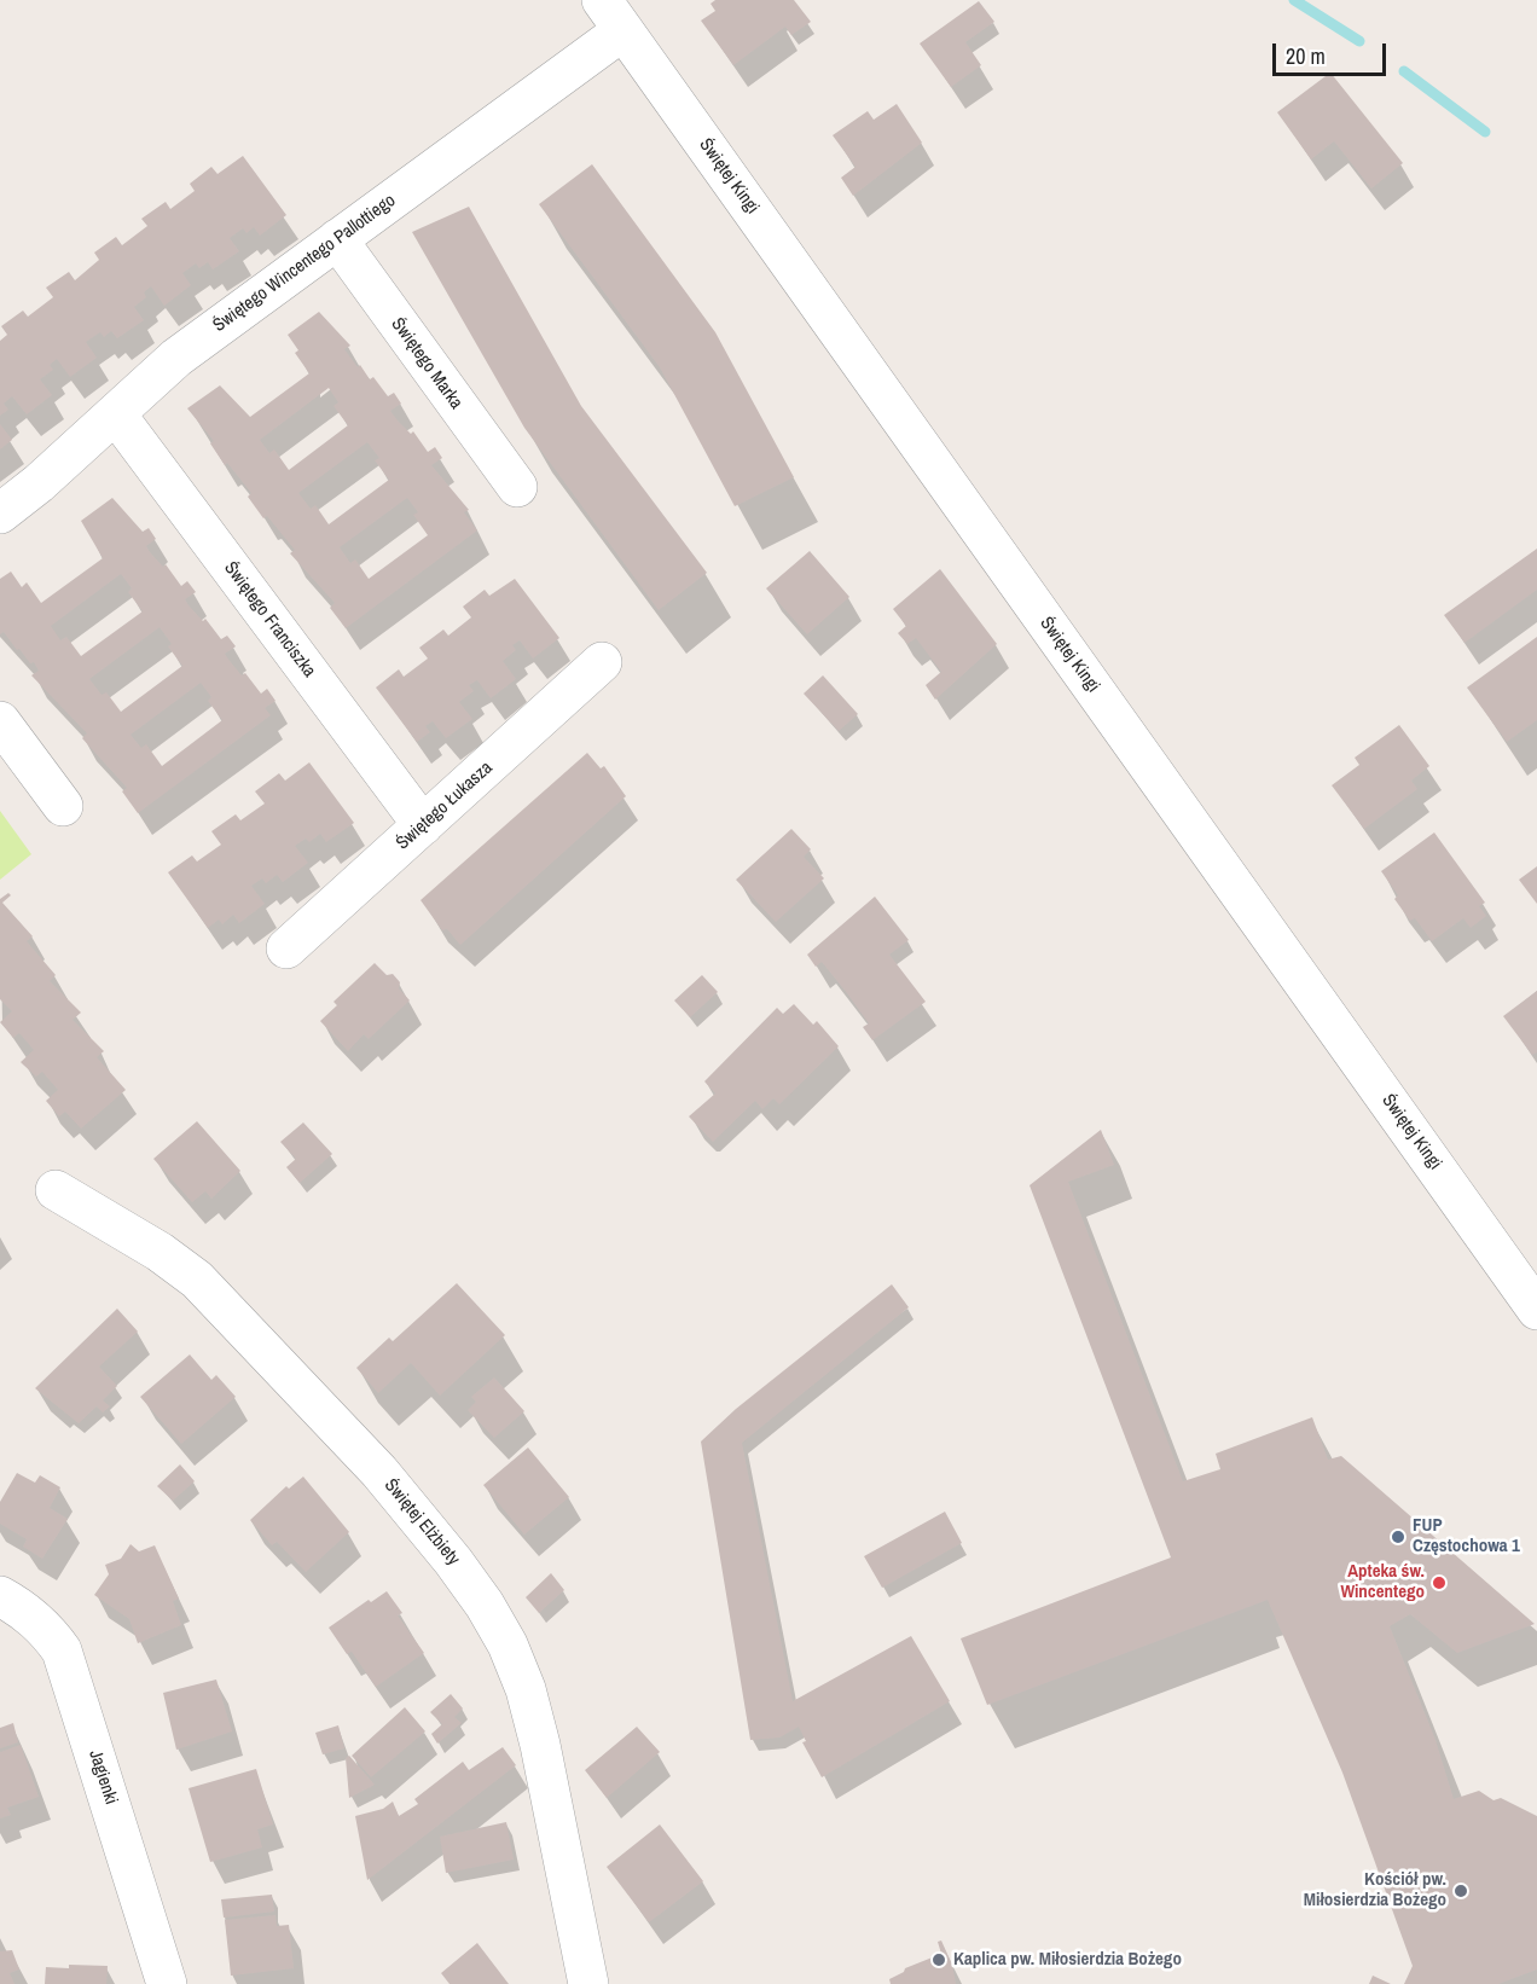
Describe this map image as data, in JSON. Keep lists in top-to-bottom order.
{
  "streets": {
    "street": [
      "Świętej Kingi",
      "Świętego Wincentego Pallottiego",
      "Świętego Marka",
      "Świętego Franciszka",
      "Świętego Łukasza",
      "Świętej Elżbiety",
      "Jagienki"
    ]
  },
  "crossings": [
    ["Świętej Kingi", "Świętego Wincentego Pallottiego"],
    ["Świętego Wincentego Pallottiego", "Świętego Marka"],
    ["Świętego Wincentego Pallottiego", "Świętego Franciszka"],
    ["Świętego Franciszka", "Świętego Łukasza"]
  ],
  "places": [
    "FUP Częstochowa 1",
    "Apteka św. Wincentego",
    "Kościół pw. Miłosierdzia Bożego",
    "Kaplica pw. Miłosierdzia Bożego"
  ],
  "scale_bar": "20 m"
}
